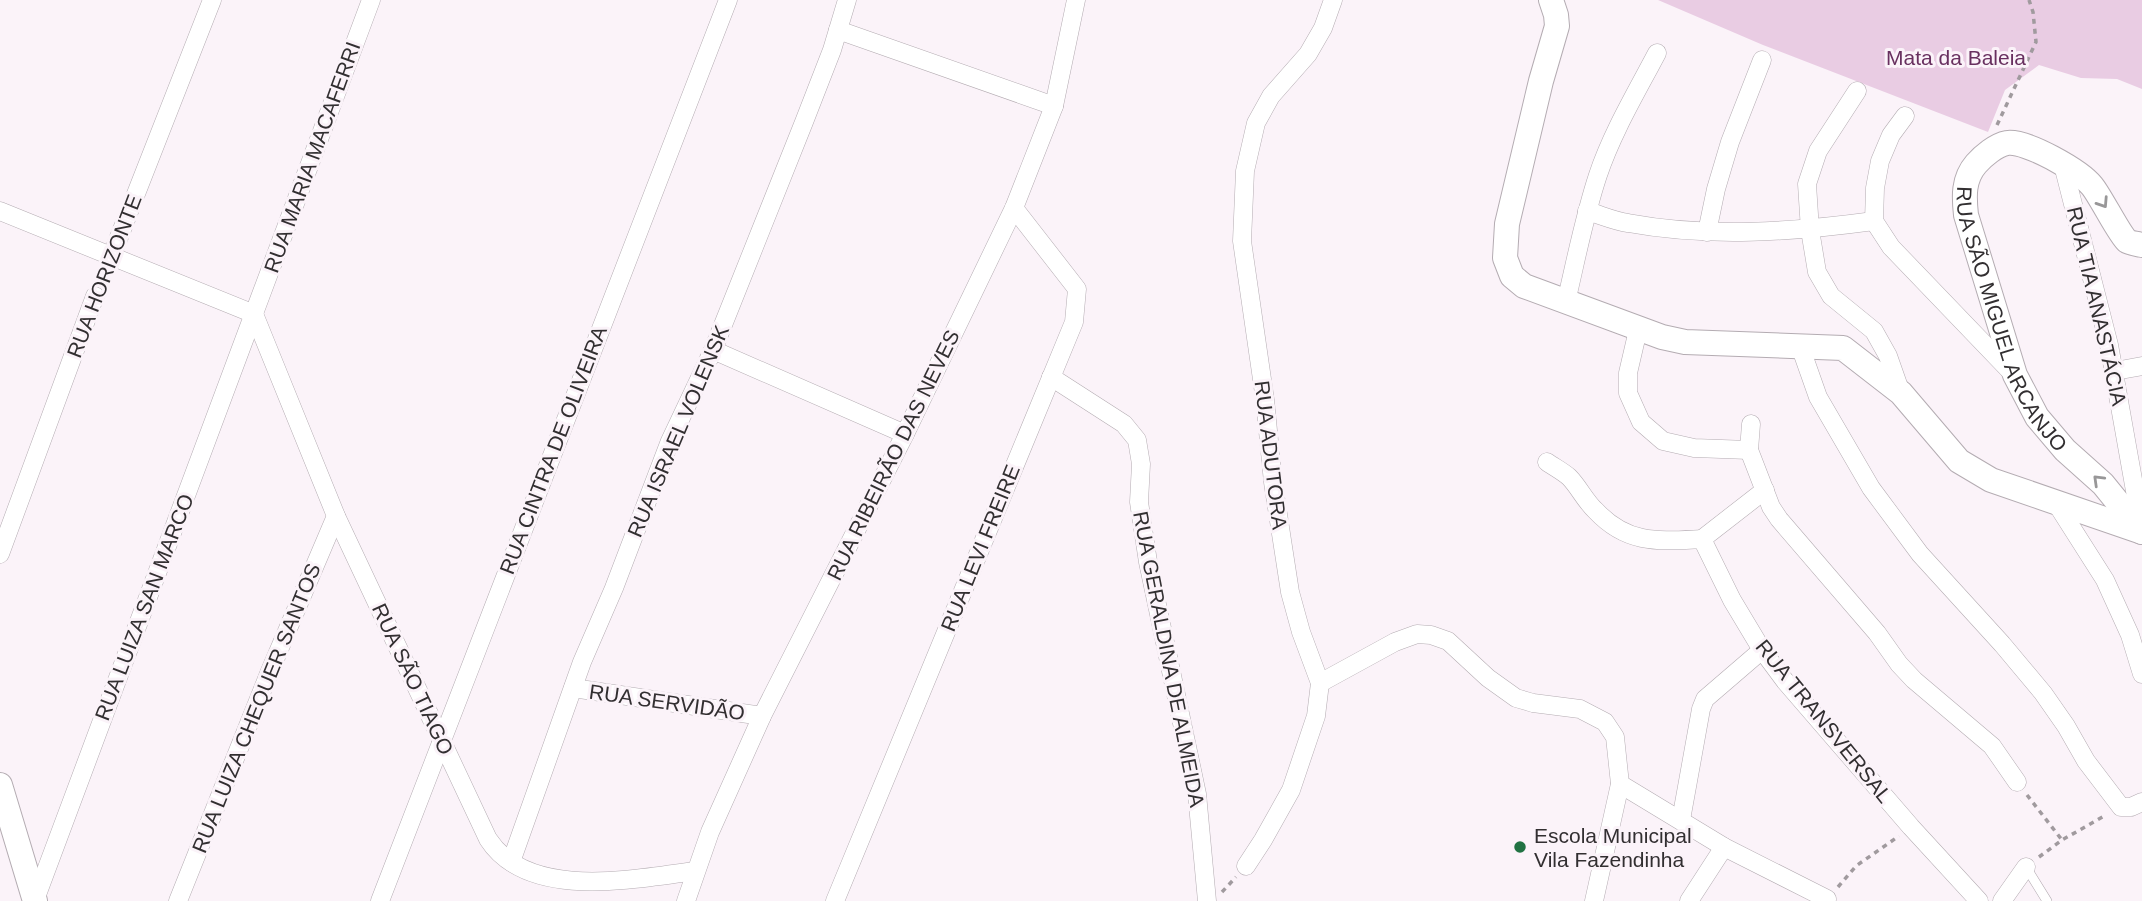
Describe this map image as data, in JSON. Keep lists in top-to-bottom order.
{
  "streets": {
    "street": [
      "RUA MARIA MACAFERRI",
      "RUA HORIZONTE",
      "RUA TIA ANASTÁCIA",
      "RUA SÃO MIGUEL ARCANJO",
      "RUA ISRAEL VOLENSK",
      "RUA CINTRA DE OLIVEIRA",
      "RUA RIBEIRÃO DAS NEVES",
      "RUA ADUTORA",
      "RUA LEVI FREIRE",
      "RUA LUIZA SAN MARCO",
      "RUA GERALDINA DE ALMEIDA",
      "RUA SÃO TIAGO",
      "RUA SERVIDÃO",
      "RUA LUIZA CHEQUER SANTOS",
      "RUA TRANSVERSAL"
    ]
  },
  "crossings": [
    ["RUA MARIA MACAFERRI", "RUA LUIZA SAN MARCO"],
    ["RUA MARIA MACAFERRI", "RUA SÃO TIAGO"],
    ["RUA TIA ANASTÁCIA", "RUA SÃO MIGUEL ARCANJO"],
    ["RUA ISRAEL VOLENSK", "RUA SÃO TIAGO"],
    ["RUA ISRAEL VOLENSK", "RUA SERVIDÃO"],
    ["RUA CINTRA DE OLIVEIRA", "RUA SÃO TIAGO"],
    ["RUA RIBEIRÃO DAS NEVES", "RUA LEVI FREIRE"],
    ["RUA RIBEIRÃO DAS NEVES", "RUA SÃO TIAGO"],
    ["RUA RIBEIRÃO DAS NEVES", "RUA SERVIDÃO"],
    ["RUA LEVI FREIRE", "RUA GERALDINA DE ALMEIDA"],
    ["RUA LUIZA SAN MARCO", "RUA SÃO TIAGO"],
    ["RUA SÃO TIAGO", "RUA LUIZA CHEQUER SANTOS"]
  ],
  "parks": ["Mata da Baleia"],
  "places": ["Escola Municipal Vila Fazendinha"]
}
